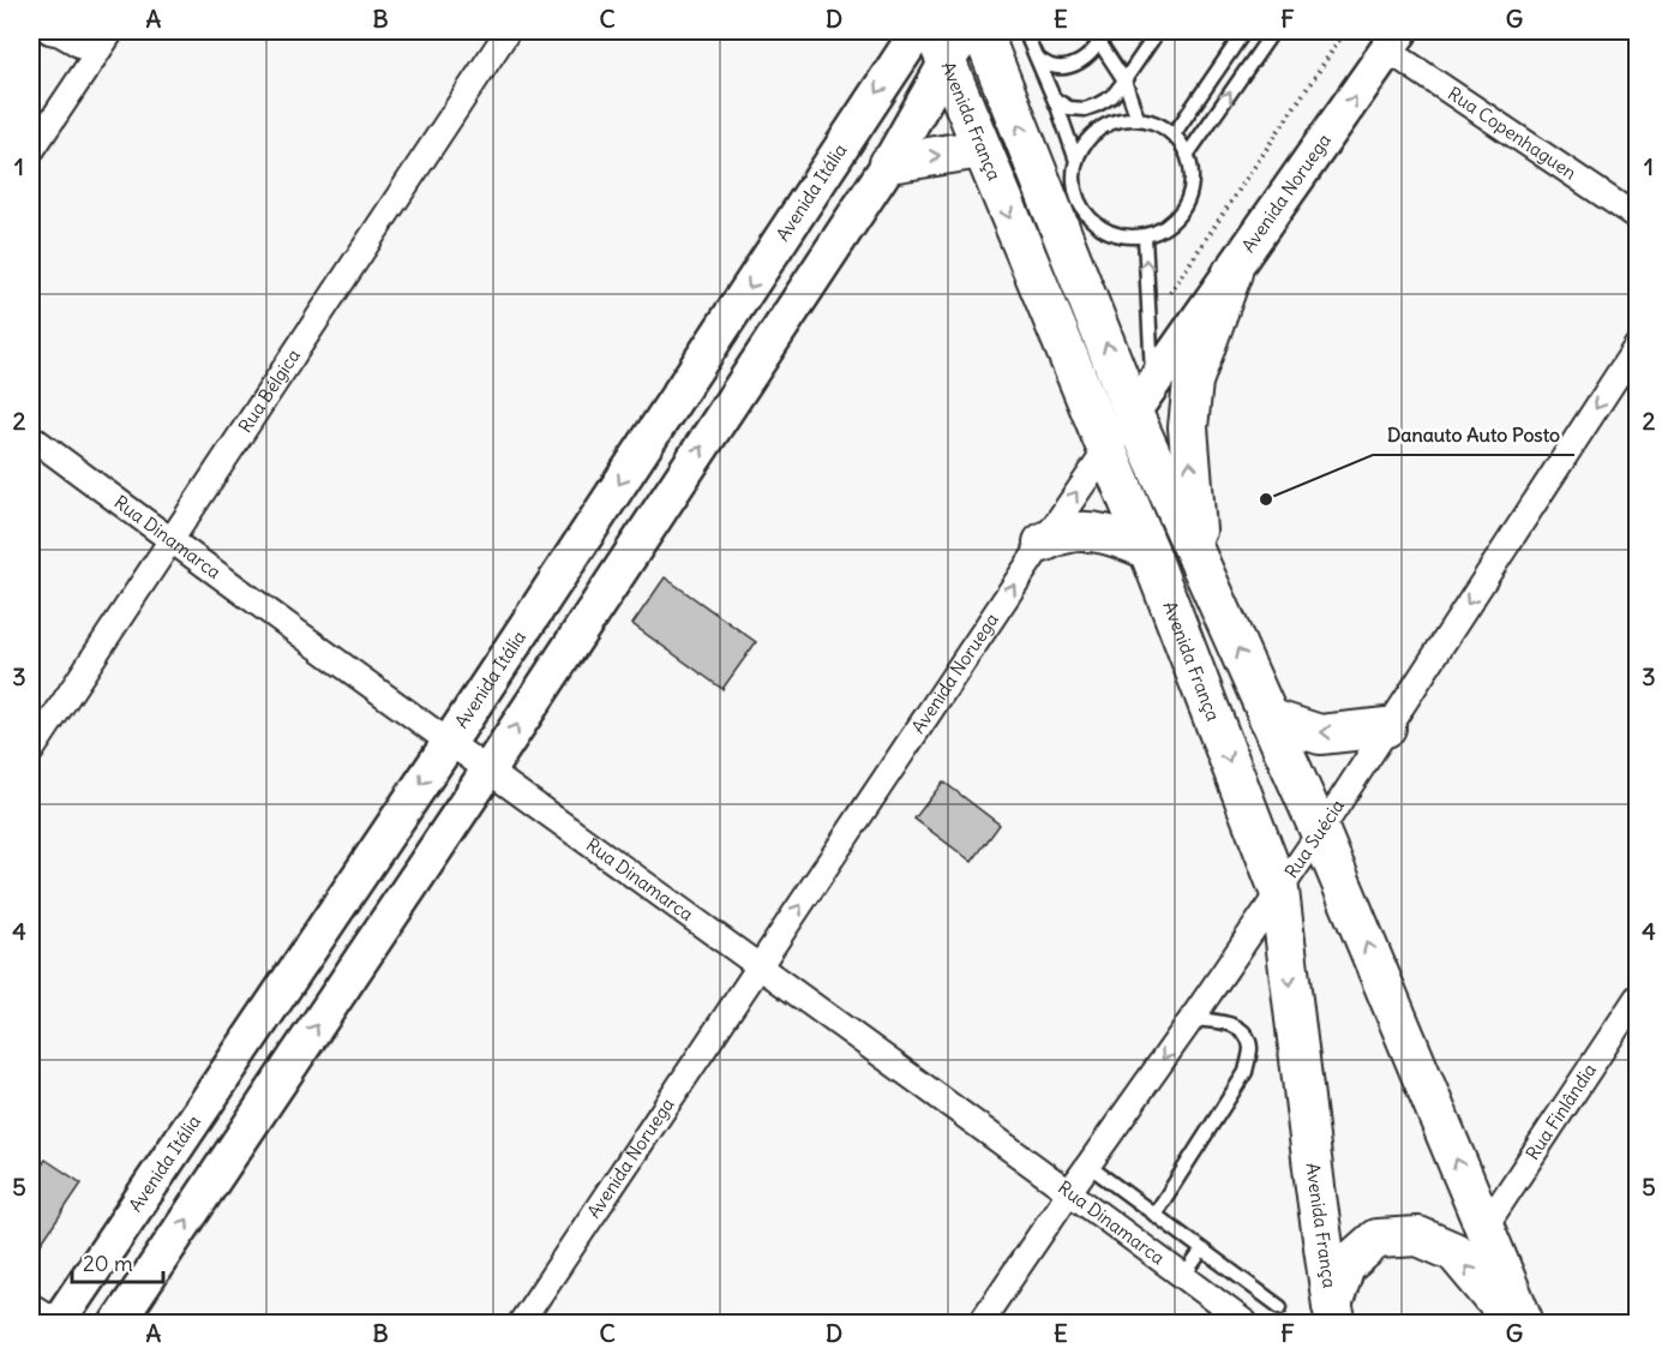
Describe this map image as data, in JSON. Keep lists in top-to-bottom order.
{
  "streets": {
    "main road": ["Avenida França", "Avenida Itália", "Avenida Noruega"],
    "street": [
      "Rua Copenhaguen",
      "Rua Bélgica",
      "Rua Dinamarca",
      "Rua Suécia",
      "Rua Finlândia"
    ]
  },
  "crossings": [
    ["Avenida França", "Avenida Noruega"],
    ["Avenida França", "Rua Suécia"],
    ["Rua Copenhaguen", "Avenida Noruega"],
    ["Avenida Itália", "Rua Dinamarca"],
    ["Avenida Noruega", "Rua Dinamarca"],
    ["Rua Bélgica", "Rua Dinamarca"],
    ["Rua Dinamarca", "Rua Suécia"]
  ],
  "one_way": ["Avenida Noruega", "Rua Suécia"],
  "places": ["Danauto Auto Posto"],
  "scale_bar": "20 m",
  "grid": {
    "columns": [
      "A",
      "B",
      "C",
      "D",
      "E",
      "F",
      "G"
    ],
    "rows": [
      "1",
      "2",
      "3",
      "4",
      "5"
    ]
  }
}
